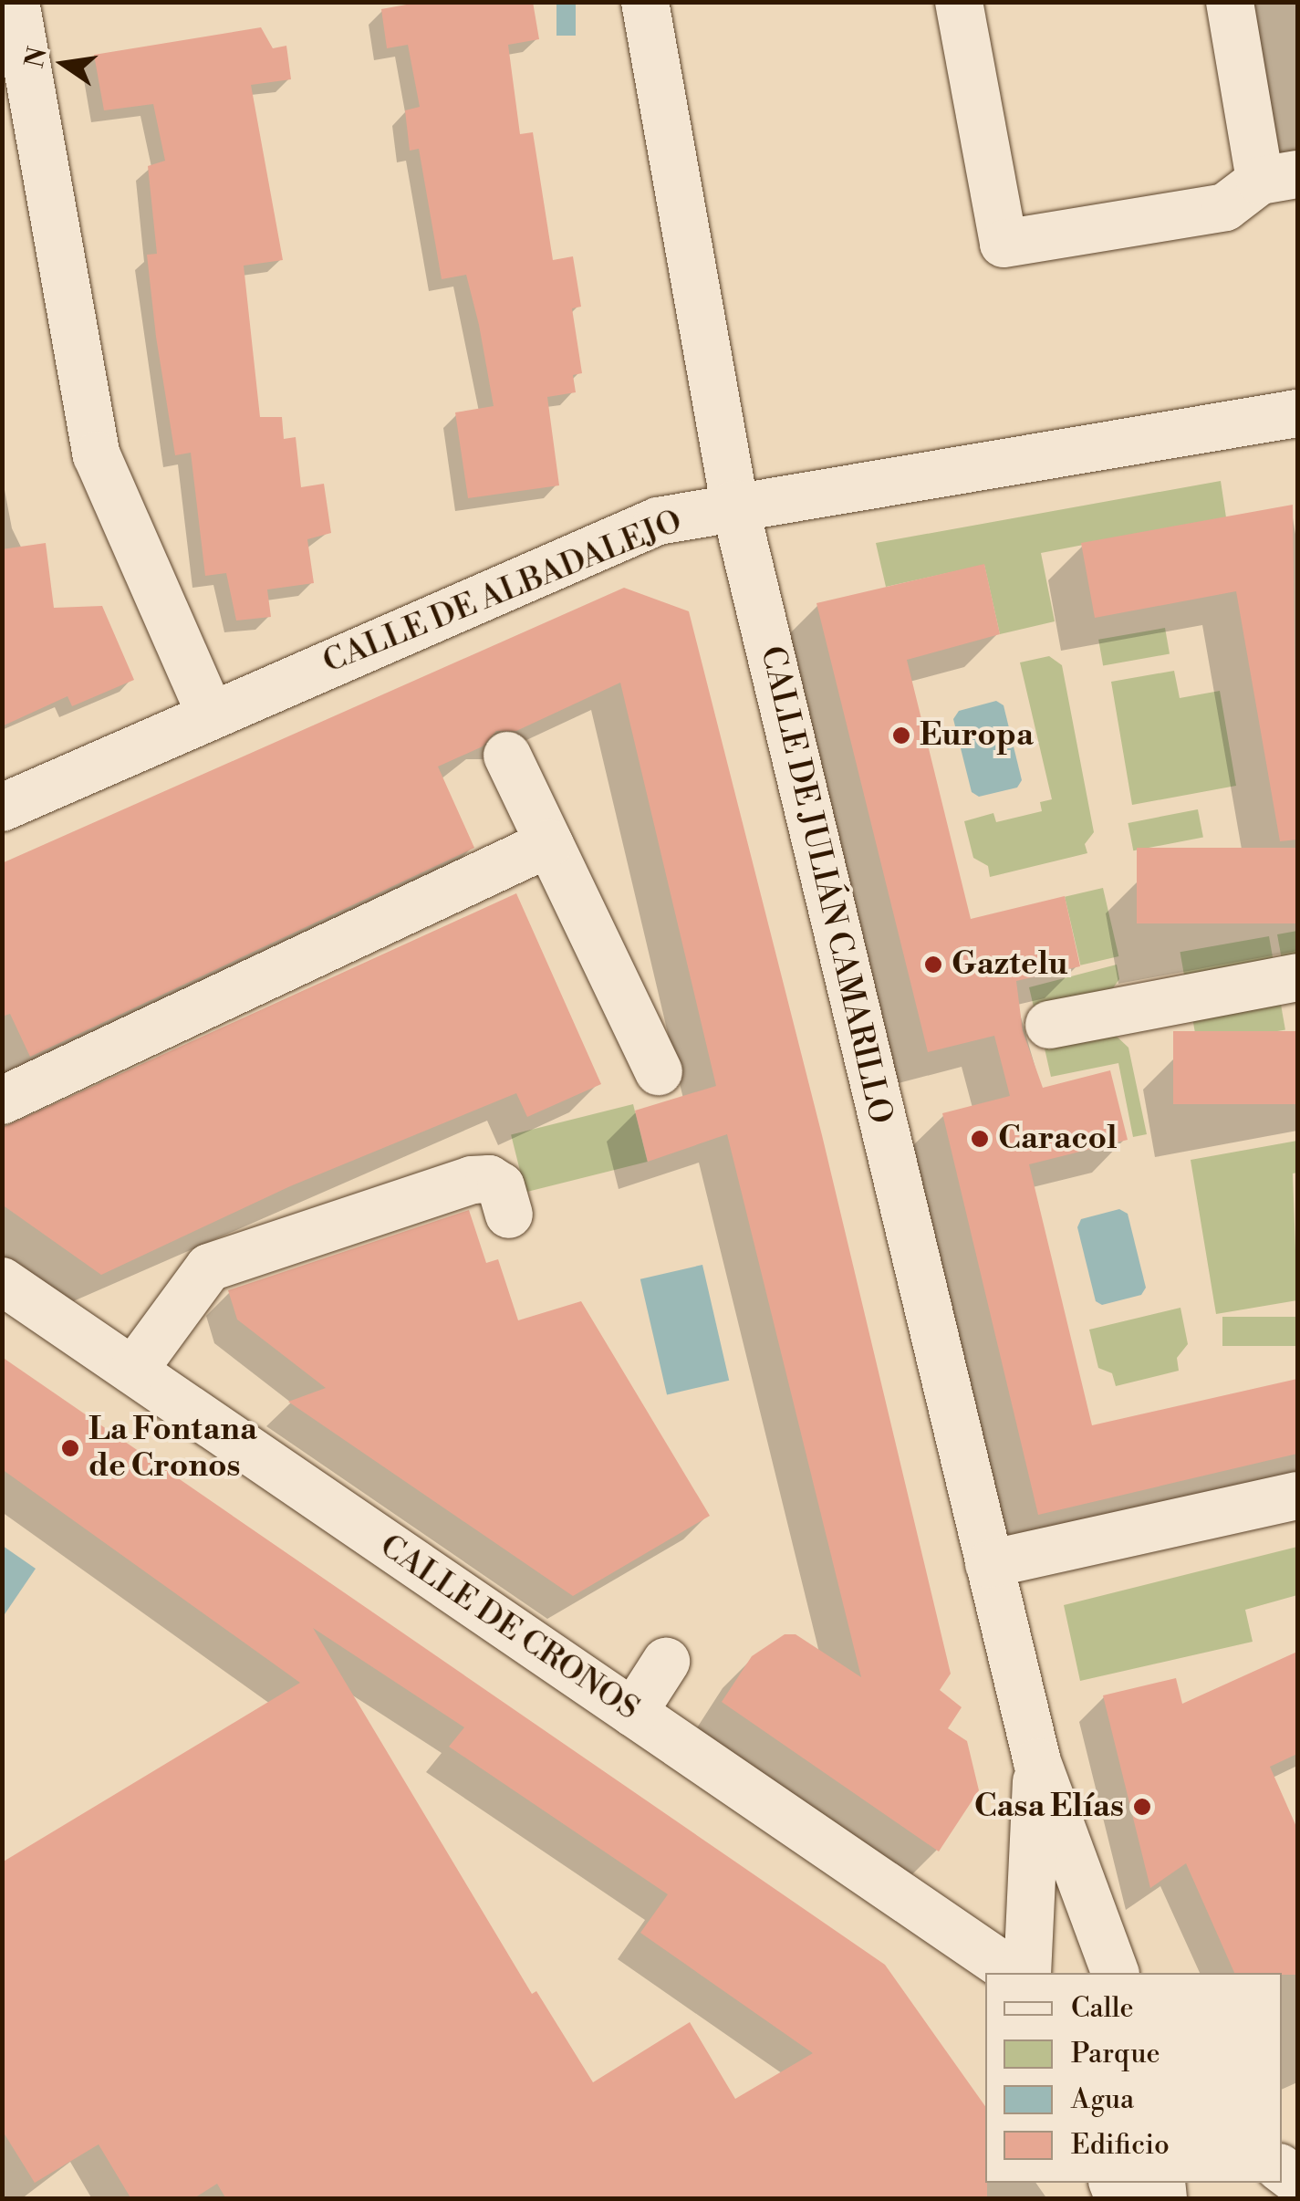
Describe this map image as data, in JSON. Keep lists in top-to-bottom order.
{
  "streets": {
    "street": ["CALLE DE ALBADALEJO", "CALLE DE JULIÁN CAMARILLO", "CALLE DE CRONOS"]
  },
  "crossings": [
    ["CALLE DE ALBADALEJO", "CALLE DE JULIÁN CAMARILLO"]
  ],
  "places": [
    "Europa",
    "Gaztelu",
    "Caracol",
    "La Fontana de Cronos",
    "Casa Elías"
  ],
  "legend": [
    "Calle",
    "Parque",
    "Agua",
    "Edificio"
  ],
  "north": "left"
}
